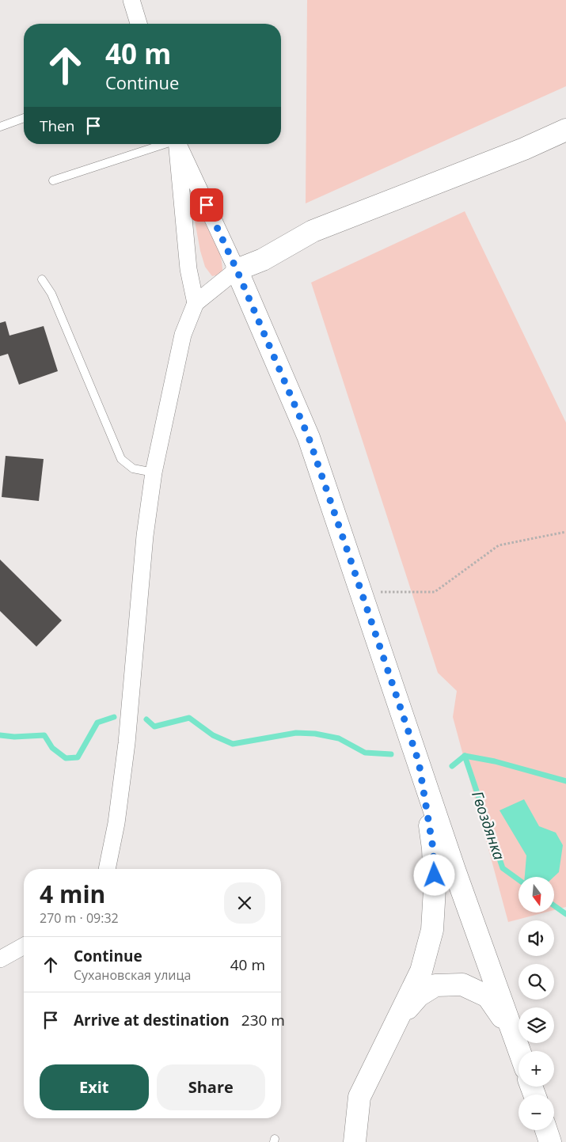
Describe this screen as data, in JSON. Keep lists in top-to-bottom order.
{
  "water": ["Гвоздянка"],
  "north": "bottom",
  "page": {
    "turn": ["40 m", "Continue"],
    "then": "Then",
    "heading": ["4 min", "270 m · 09:32"],
    "map_buttons": ["+", "−"],
    "list": [
      {
        "name": "Continue",
        "note": "Сухановская улица",
        "value": "40 m"
      },
      {
        "name": "Arrive at destination",
        "value": "230 m"
      }
    ],
    "buttons": ["Exit", "Share"]
  }
}
